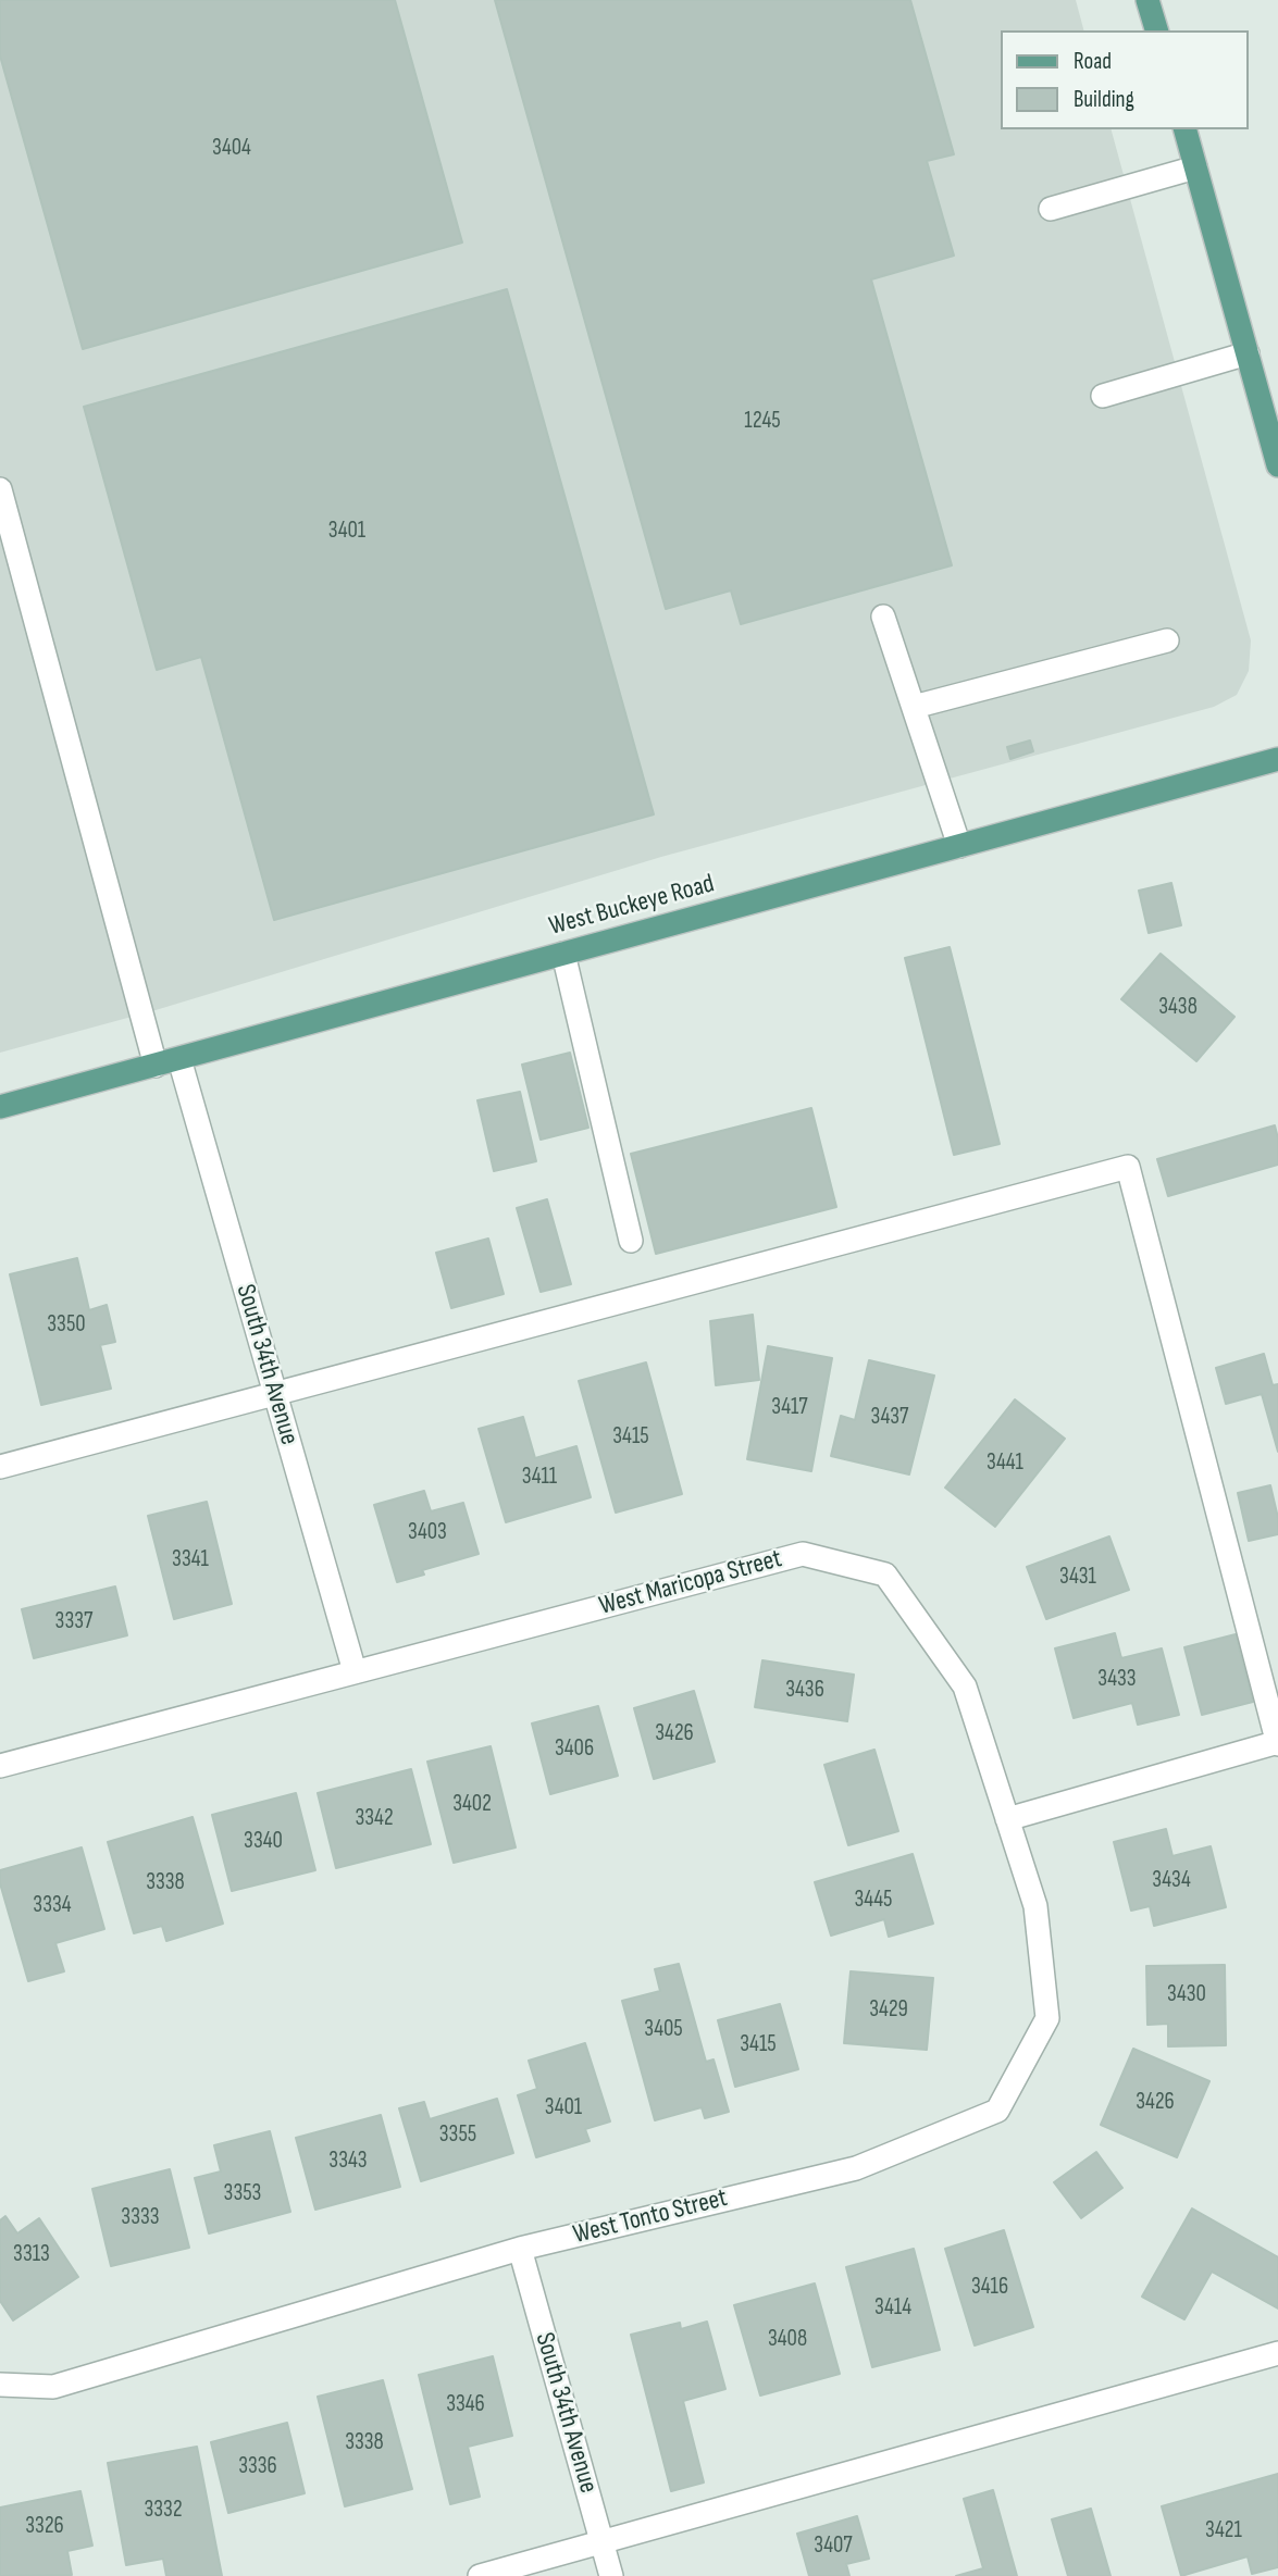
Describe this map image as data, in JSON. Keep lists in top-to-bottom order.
{
  "streets": {
    "main road": ["West Buckeye Road"],
    "street": ["South 34th Avenue", "West Maricopa Street", "West Tonto Street"]
  },
  "crossings": [
    ["West Buckeye Road", "South 34th Avenue"],
    ["South 34th Avenue", "West Maricopa Street"],
    ["South 34th Avenue", "West Tonto Street"],
    ["West Maricopa Street", "West Tonto Street"]
  ],
  "house_numbers": [
    "3404",
    "1245",
    "3401",
    "3438",
    "3350",
    "3417",
    "3437",
    "3415",
    "3441",
    "3411",
    "3403",
    "3341",
    "3431",
    "3337",
    "3433",
    "3436",
    "3426",
    "3406",
    "3402",
    "3342",
    "3340",
    "3434",
    "3338",
    "3445",
    "3334",
    "3430",
    "3429",
    "3405",
    "3415",
    "3426",
    "3401",
    "3355",
    "3343",
    "3353",
    "3333",
    "3313",
    "3416",
    "3414",
    "3408",
    "3346",
    "3338",
    "3336",
    "3332",
    "3326",
    "3421",
    "3407"
  ],
  "legend": ["Road", "Building"]
}
